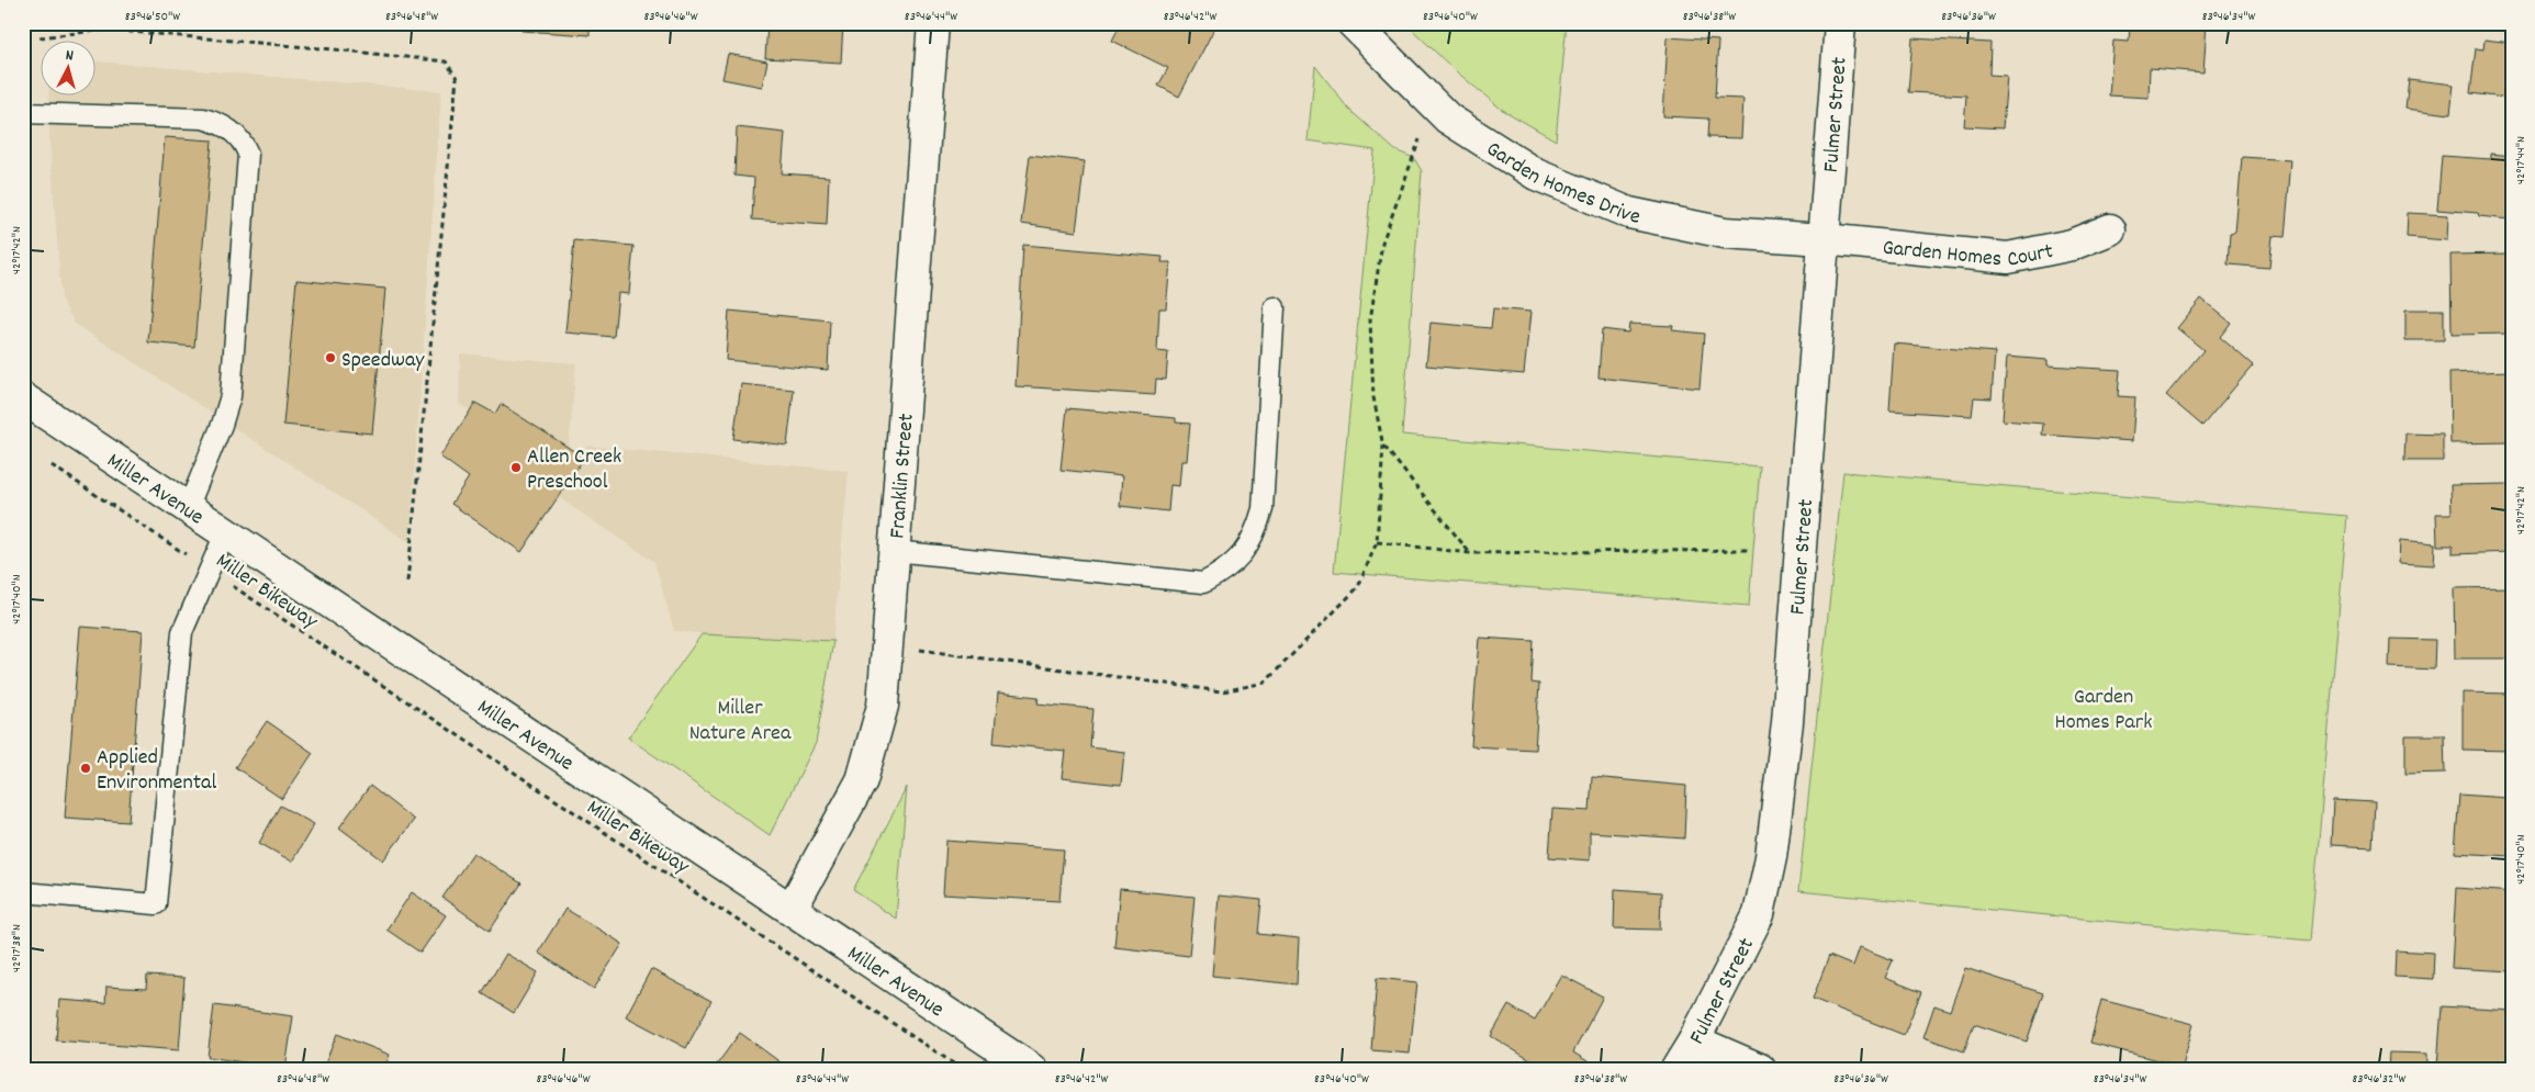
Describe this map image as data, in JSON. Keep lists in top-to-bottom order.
{
  "streets": {
    "street": [
      "Fulmer Street",
      "Garden Homes Drive",
      "Garden Homes Court",
      "Franklin Street",
      "Miller Avenue"
    ],
    "path": ["Miller Bikeway"]
  },
  "crossings": [
    ["Fulmer Street", "Garden Homes Drive"],
    ["Fulmer Street", "Garden Homes Court"],
    ["Garden Homes Drive", "Garden Homes Court"],
    ["Franklin Street", "Miller Avenue"]
  ],
  "parks": ["Garden Homes Park", "Miller Nature Area"],
  "places": ["Speedway", "Allen Creek Preschool", "Applied Environmental"],
  "north": "top",
  "coordinates": [
    "83°46'50\"W",
    "83°46'48\"W",
    "83°46'46\"W",
    "83°46'44\"W",
    "83°46'42\"W",
    "83°46'40\"W",
    "83°46'38\"W",
    "83°46'36\"W",
    "83°46'34\"W",
    "42°17'44\"N",
    "42°17'42\"N",
    "42°17'40\"N",
    "42°17'38\"N",
    "83°46'32\"W"
  ]
}
